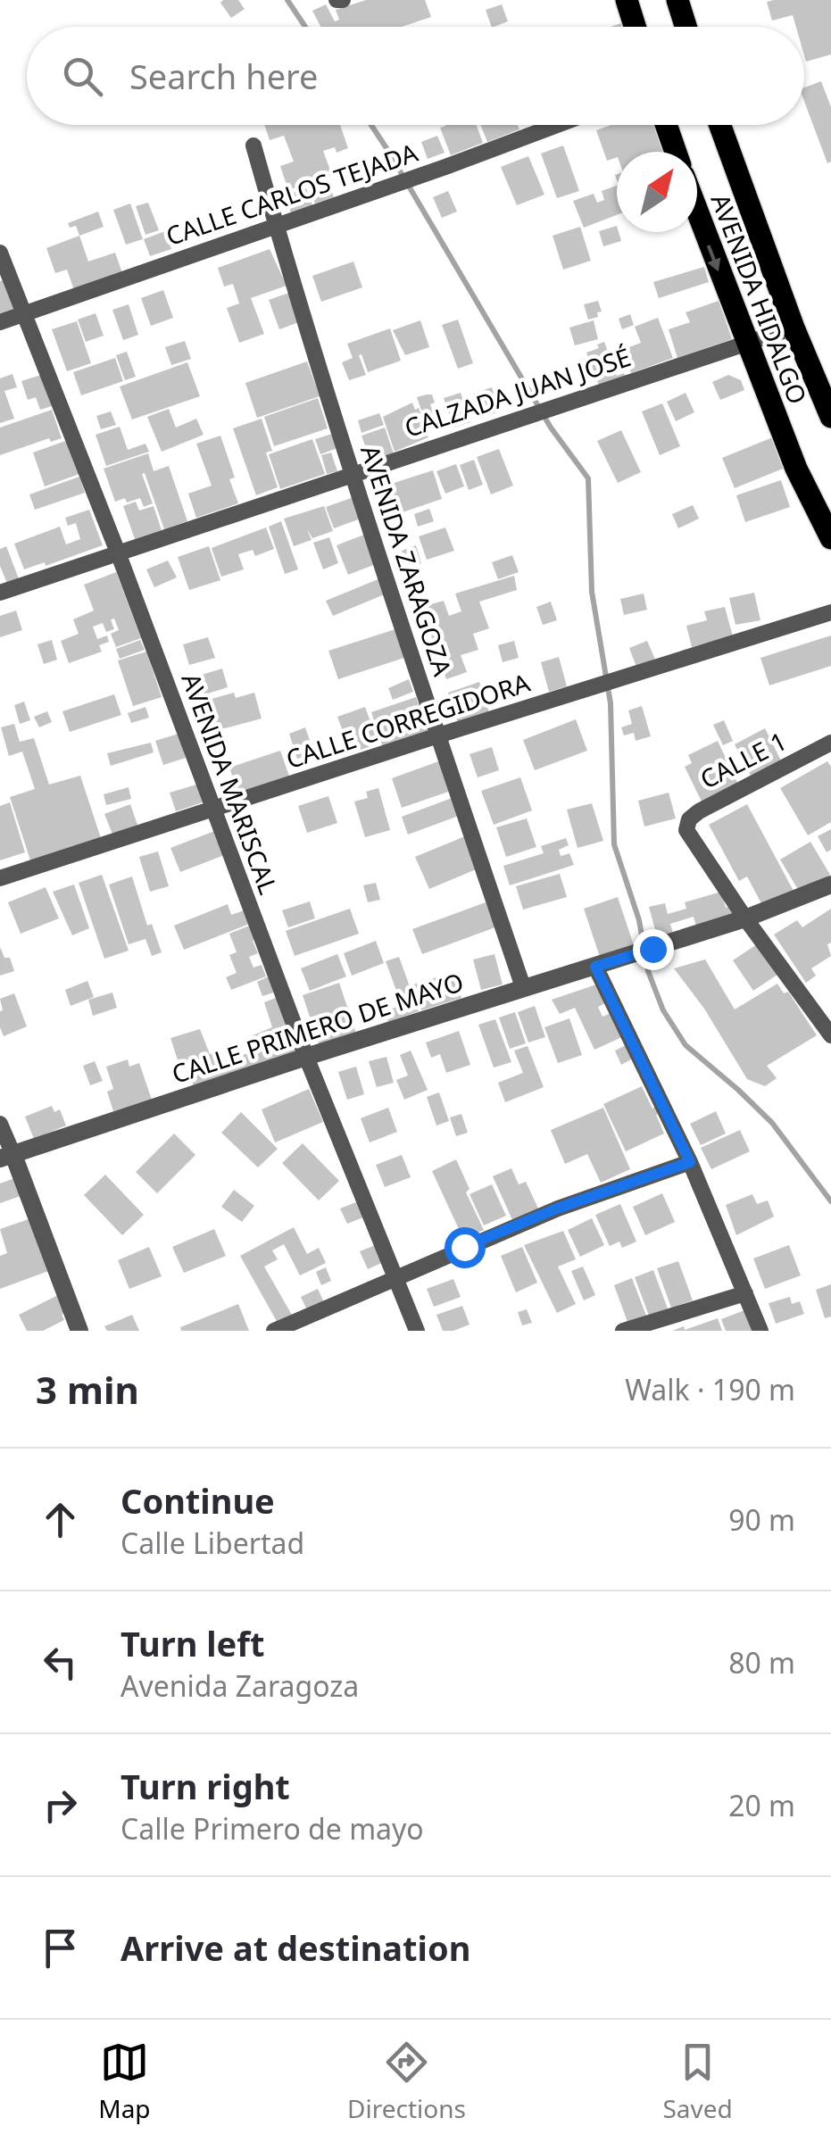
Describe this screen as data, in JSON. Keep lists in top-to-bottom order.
{
  "streets": {
    "main road": ["AVENIDA HIDALGO"],
    "street": [
      "CALLE CARLOS TEJADA",
      "CALZADA JUAN JOSÉ",
      "AVENIDA ZARAGOZA",
      "CALLE CORREGIDORA",
      "CALLE 1",
      "AVENIDA MARISCAL",
      "CALLE PRIMERO DE MAYO"
    ]
  },
  "crossings": [
    ["CALLE CARLOS TEJADA", "AVENIDA ZARAGOZA"],
    ["CALLE CARLOS TEJADA", "AVENIDA MARISCAL"],
    ["AVENIDA HIDALGO", "CALZADA JUAN JOSÉ"],
    ["CALZADA JUAN JOSÉ", "AVENIDA ZARAGOZA"],
    ["CALZADA JUAN JOSÉ", "AVENIDA MARISCAL"],
    ["AVENIDA ZARAGOZA", "CALLE CORREGIDORA"],
    ["AVENIDA ZARAGOZA", "CALLE PRIMERO DE MAYO"],
    ["CALLE CORREGIDORA", "AVENIDA MARISCAL"],
    ["CALLE 1", "CALLE PRIMERO DE MAYO"],
    ["AVENIDA MARISCAL", "CALLE PRIMERO DE MAYO"]
  ],
  "north": "top right",
  "page": {
    "search": "Search here",
    "heading": ["3 min", "Walk · 190 m"],
    "list": [
      ["Continue", "Calle Libertad", "90 m"],
      ["Turn left", "Avenida Zaragoza", "80 m"],
      ["Turn right", "Calle Primero de mayo", "20 m"],
      "Arrive at destination"
    ],
    "nav": ["Map", "Directions", "Saved"]
  }
}
